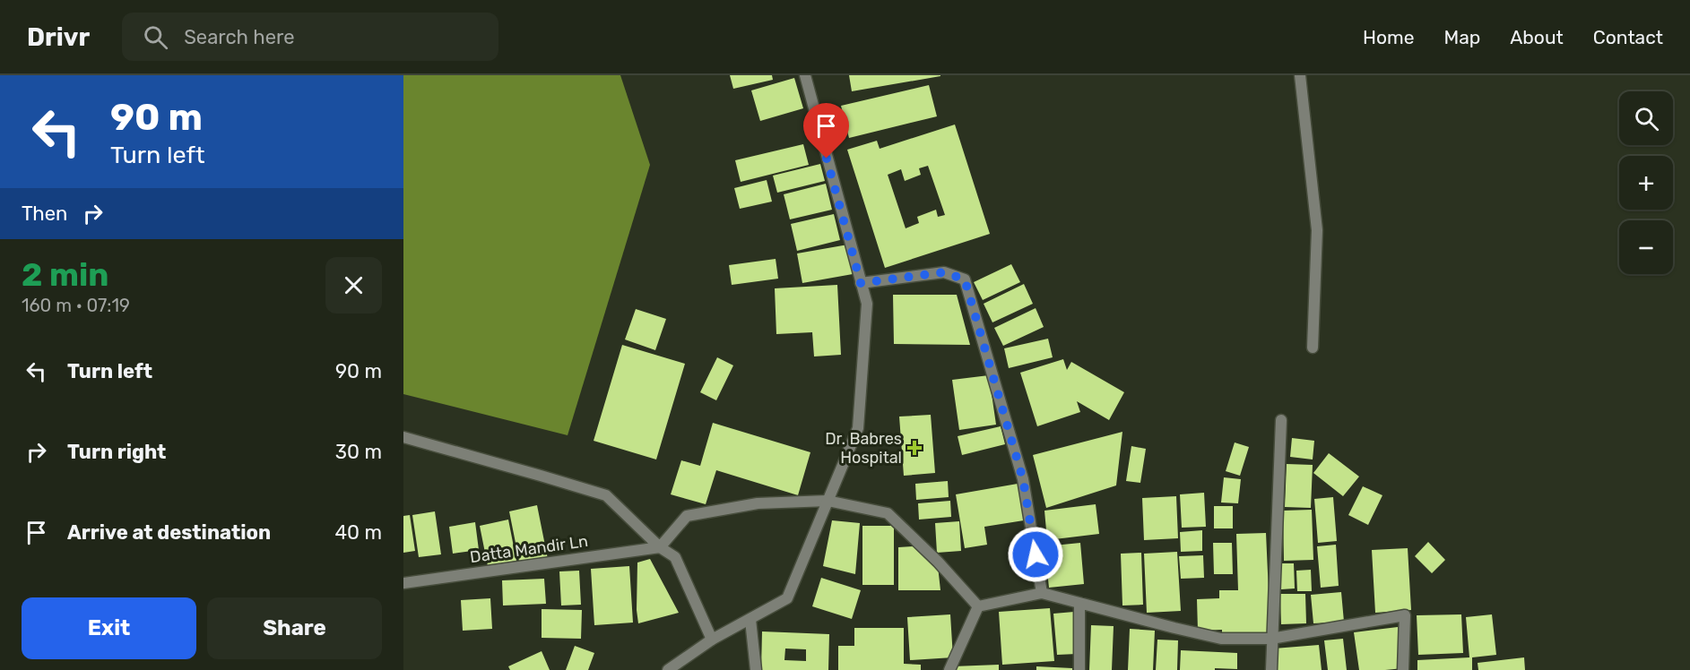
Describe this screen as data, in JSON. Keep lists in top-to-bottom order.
{
  "streets": {
    "street": ["Datta Mandir Ln"]
  },
  "places": {
    "health": ["Dr. Babres Hospital"]
  },
  "page": {
    "header": "Drivr",
    "search": "Search here",
    "nav": [
      "Home",
      "Map",
      "About",
      "Contact"
    ],
    "turn": ["90 m", "Turn left"],
    "map_buttons": ["+", "−"],
    "then": "Then",
    "heading": ["2 min", "160 m · 07:19"],
    "list": [
      {
        "name": "Turn left",
        "value": "90 m"
      },
      {
        "name": "Turn right",
        "value": "30 m"
      },
      {
        "name": "Arrive at destination",
        "value": "40 m"
      }
    ],
    "buttons": ["Exit", "Share"]
  }
}
